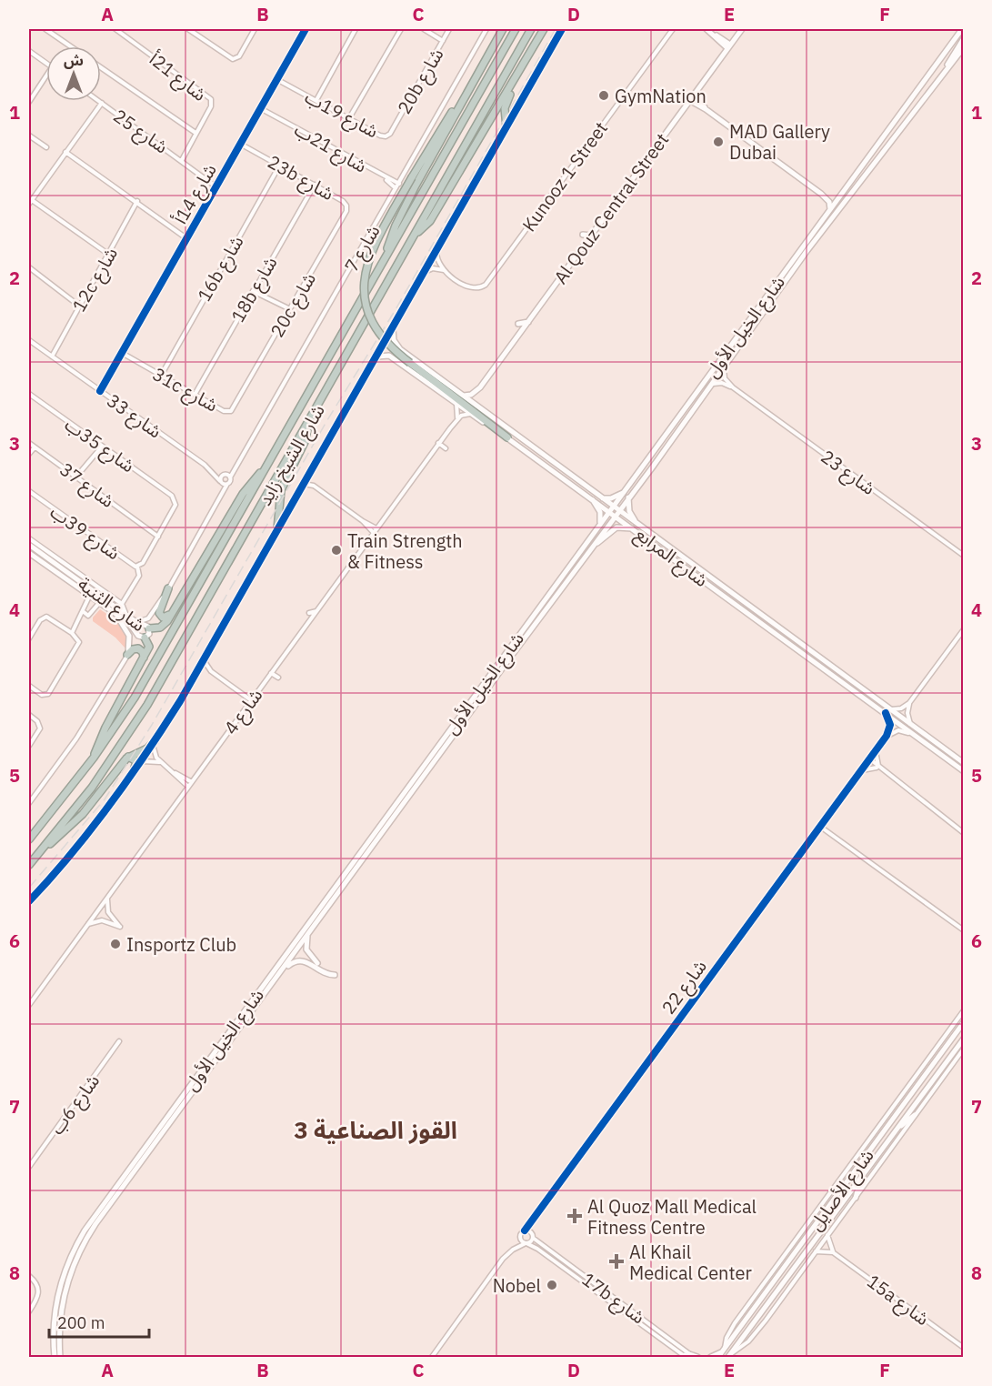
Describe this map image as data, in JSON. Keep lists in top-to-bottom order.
{
  "streets": {
    "highway": ["شارع الشيخ زايد"],
    "main road": [
      "Al Qouz Central Street",
      "شارع الخيل الأول",
      "شارع المرابع",
      "شارع الثنية",
      "شارع الأصايل"
    ],
    "street": [
      "شارع 21أ",
      "20b شارع",
      "شارع 19ب",
      "شارع 25",
      "شارع 21ب",
      "Kunooz 1 Street",
      "23b شارع",
      "شارع 14أ",
      "شارع 7",
      "16b شارع",
      "12c شارع",
      "18b شارع",
      "20c شارع",
      "31c شارع",
      "شارع 33",
      "شارع 35ب",
      "شارع 23",
      "شارع 37",
      "شارع 39ب",
      "شارع 4",
      "شارع 22",
      "شارع 6ب",
      "17b شارع",
      "15a شارع"
    ]
  },
  "crossings": [
    ["20b شارع", "شارع 19ب"],
    ["شارع 19ب", "شارع 14أ"],
    ["شارع 25", "شارع 14أ"],
    ["شارع 21ب", "شارع 14أ"],
    ["شارع 21ب", "شارع 7"],
    ["23b شارع", "شارع 14أ"],
    ["23b شارع", "16b شارع"],
    ["23b شارع", "18b شارع"],
    ["23b شارع", "20c شارع"],
    ["شارع 14أ", "31c شارع"],
    ["شارع 14أ", "شارع 33"],
    ["Al Qouz Central Street", "شارع المرابع"],
    ["شارع 7", "شارع 33"],
    ["16b شارع", "31c شارع"],
    ["12c شارع", "شارع 33"],
    ["18b شارع", "31c شارع"],
    ["20c شارع", "31c شارع"],
    ["شارع الخيل الأول", "شارع المرابع"],
    ["شارع 35ب", "شارع 37"],
    ["شارع 35ب", "شارع 39ب"],
    ["شارع 37", "شارع 39ب"],
    ["شارع 22", "17b شارع"]
  ],
  "districts": ["القوز الصناعية 3"],
  "places": {
    "other": [
      "GymNation",
      "MAD Gallery Dubai",
      "Train Strength & Fitness",
      "Insportz Club",
      "Nobel"
    ],
    "health": ["Al Quoz Mall Medical Fitness Centre", "Al Khail Medical Center"]
  },
  "scale_bar": "200 m",
  "north": "top",
  "grid": {
    "columns": [
      "A",
      "B",
      "C",
      "D",
      "E",
      "F"
    ],
    "rows": [
      "1",
      "2",
      "3",
      "4",
      "5",
      "6",
      "7",
      "8"
    ]
  }
}
